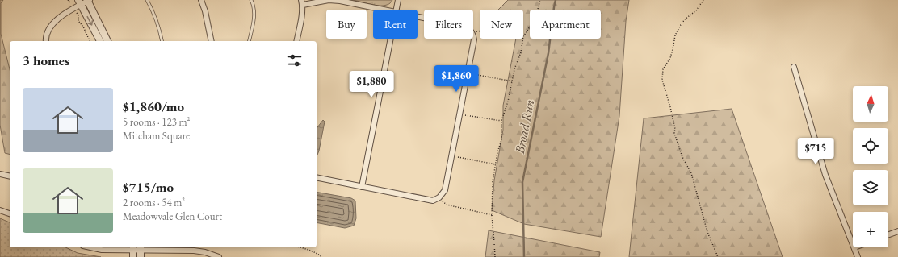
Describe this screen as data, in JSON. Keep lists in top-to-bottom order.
{
  "water": ["Broad Run"],
  "north": "top",
  "page": {
    "chip": [
      "Buy",
      "Rent",
      "Filters",
      "New",
      "Apartment"
    ],
    "heading": "3 homes",
    "price": ["$1,860", "$1,880", "$715"],
    "list": [
      {
        "name": "$1,860/mo",
        "note": "5 rooms · 123 m² · Mitcham Square"
      },
      {
        "name": "$715/mo",
        "note": "2 rooms · 54 m² · Meadowvale Glen Court"
      }
    ],
    "map_buttons": "+"
  }
}
